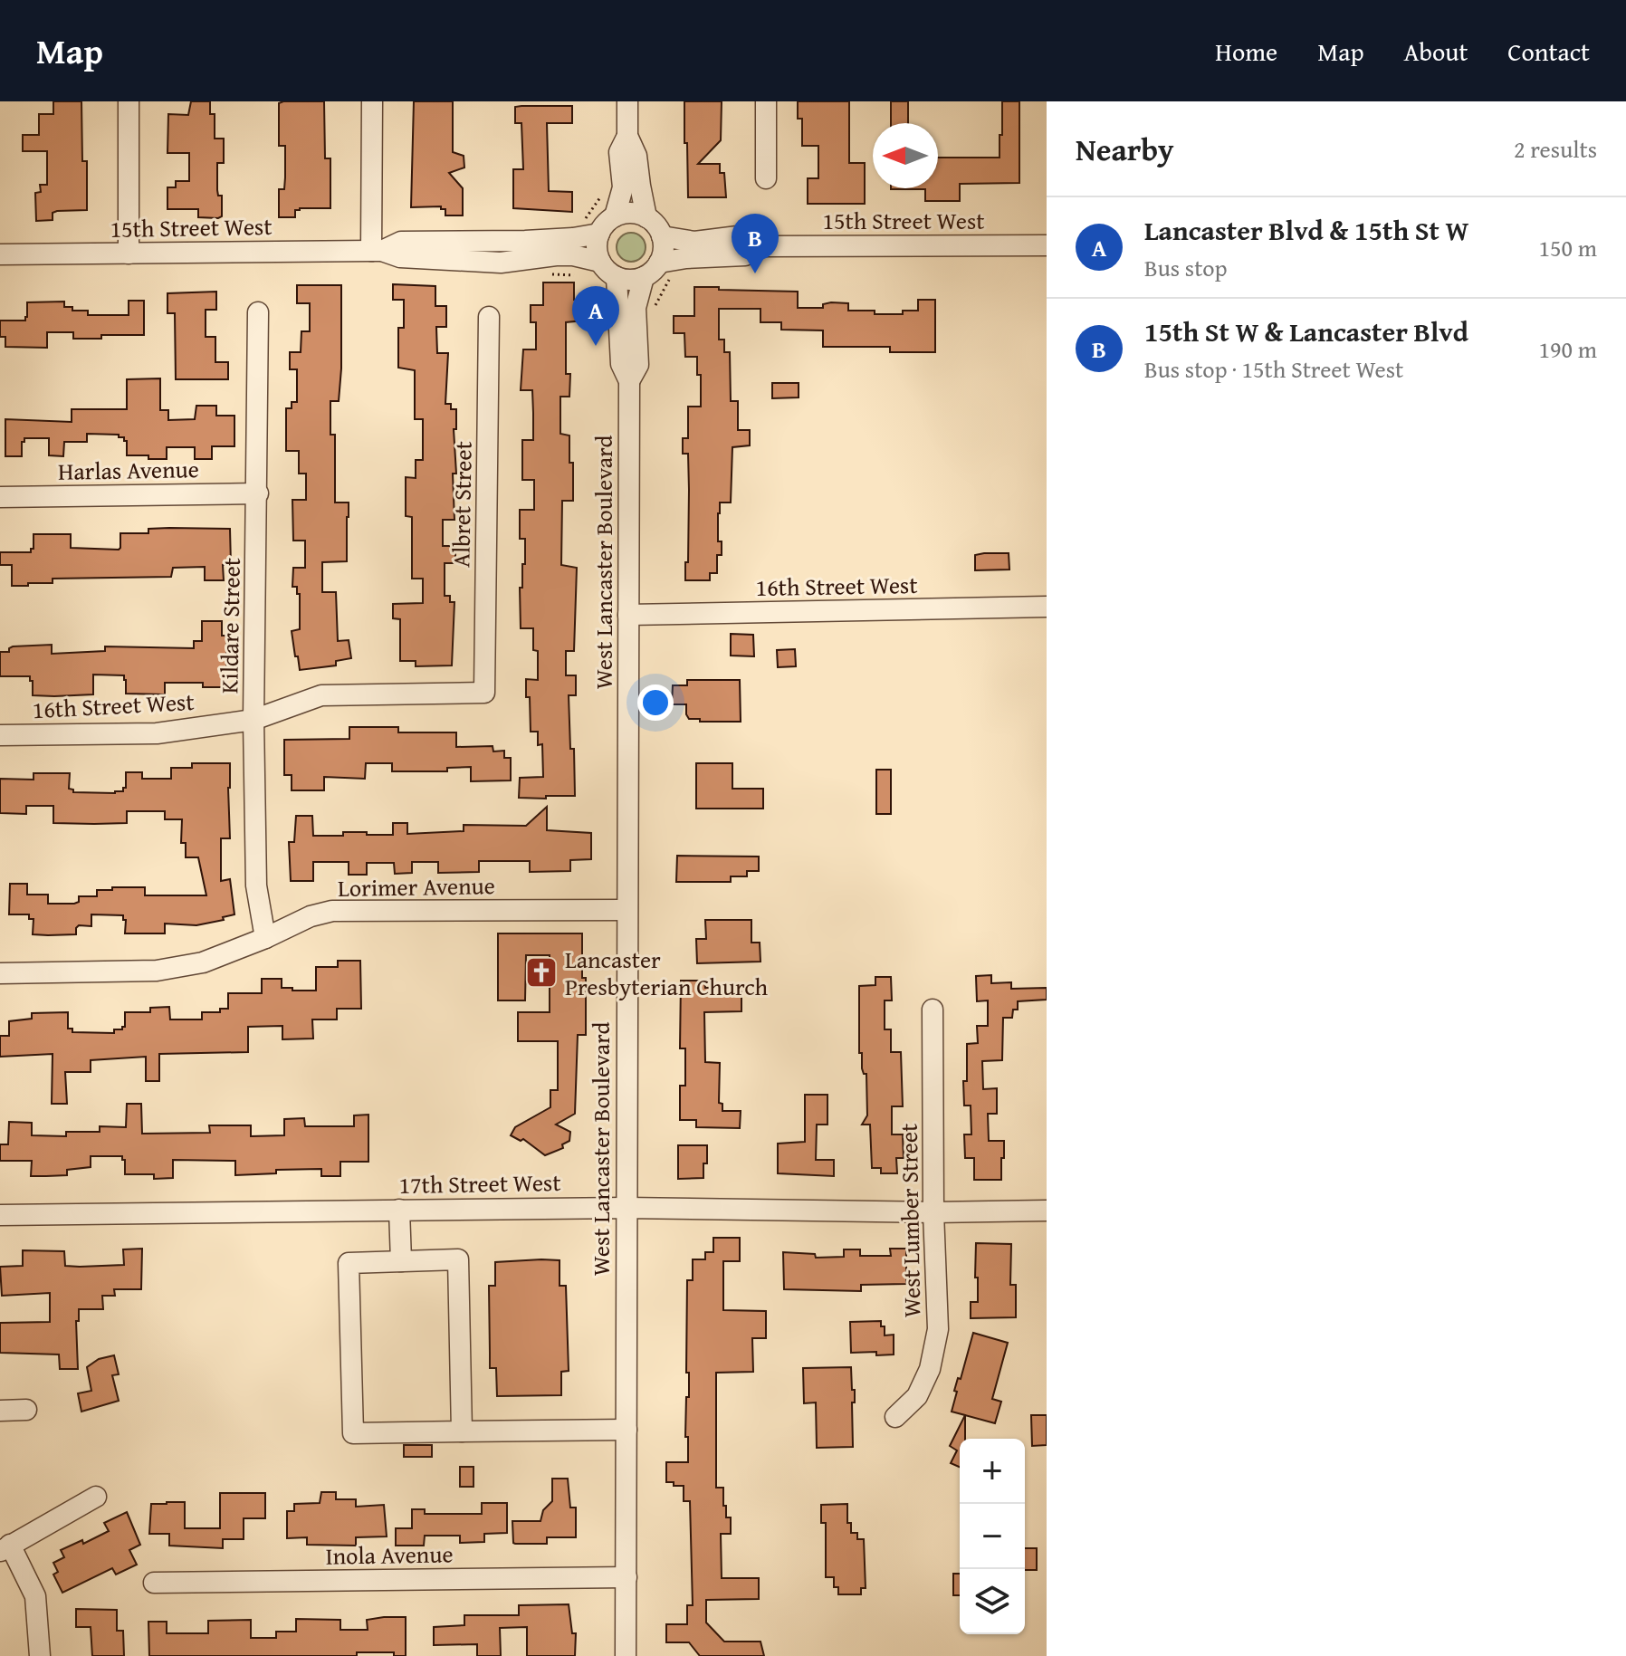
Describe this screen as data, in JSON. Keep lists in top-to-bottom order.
{
  "streets": {
    "street": [
      "15th Street West",
      "Harlas Avenue",
      "Albret Street",
      "West Lancaster Boulevard",
      "16th Street West",
      "Kildare Street",
      "Lorimer Avenue",
      "17th Street West",
      "West Lumber Street",
      "Inola Avenue"
    ]
  },
  "crossings": [
    ["15th Street West", "West Lancaster Boulevard"],
    ["Harlas Avenue", "Kildare Street"],
    ["Albret Street", "16th Street West"],
    ["West Lancaster Boulevard", "16th Street West"],
    ["West Lancaster Boulevard", "Lorimer Avenue"],
    ["West Lancaster Boulevard", "17th Street West"],
    ["West Lancaster Boulevard", "Inola Avenue"],
    ["16th Street West", "Kildare Street"],
    ["Kildare Street", "Lorimer Avenue"],
    ["17th Street West", "West Lumber Street"]
  ],
  "places": {
    "church": ["Lancaster Presbyterian Church"]
  },
  "north": "left",
  "page": {
    "header": "Map",
    "nav": [
      "Home",
      "Map",
      "About",
      "Contact"
    ],
    "heading": ["Nearby", "2 results"],
    "list": [
      {
        "mark": "A",
        "name": "Lancaster Blvd & 15th St W",
        "note": "Bus stop",
        "value": "150 m"
      },
      {
        "mark": "B",
        "name": "15th St W & Lancaster Blvd",
        "note": "Bus stop · 15th Street West",
        "value": "190 m"
      }
    ],
    "pins": ["B", "A"],
    "map_buttons": ["+", "−"]
  }
}
